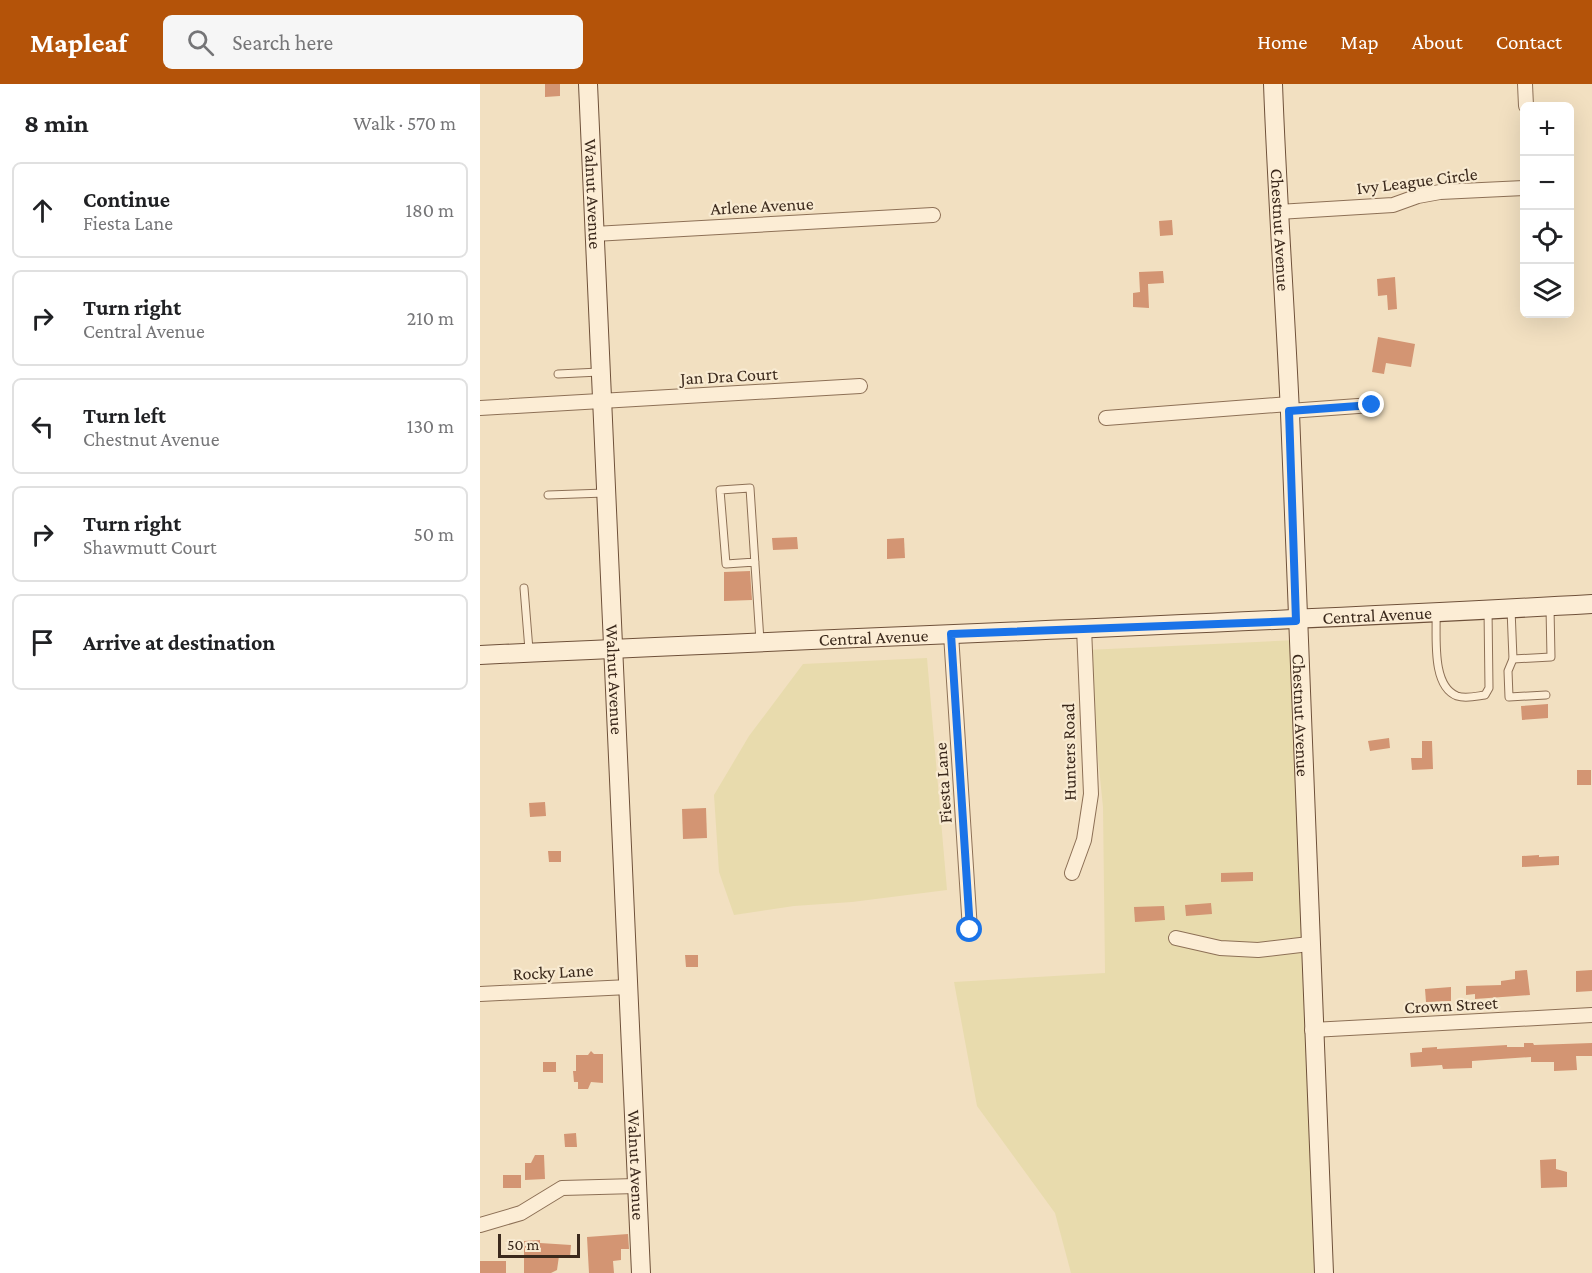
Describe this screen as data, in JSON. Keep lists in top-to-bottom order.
{
  "streets": {
    "street": [
      "Ivy League Circle",
      "Walnut Avenue",
      "Arlene Avenue",
      "Chestnut Avenue",
      "Jan Dra Court",
      "Central Avenue",
      "Hunters Road",
      "Fiesta Lane",
      "Rocky Lane",
      "Crown Street"
    ]
  },
  "crossings": [
    ["Ivy League Circle", "Chestnut Avenue"],
    ["Walnut Avenue", "Arlene Avenue"],
    ["Walnut Avenue", "Jan Dra Court"],
    ["Walnut Avenue", "Central Avenue"],
    ["Walnut Avenue", "Rocky Lane"],
    ["Chestnut Avenue", "Central Avenue"],
    ["Chestnut Avenue", "Crown Street"],
    ["Central Avenue", "Hunters Road"],
    ["Central Avenue", "Fiesta Lane"]
  ],
  "scale_bar": "50 m",
  "page": {
    "header": "Mapleaf",
    "search": "Search here",
    "nav": [
      "Home",
      "Map",
      "About",
      "Contact"
    ],
    "heading": ["8 min", "Walk · 570 m"],
    "map_buttons": ["+", "−"],
    "list": [
      ["Continue", "Fiesta Lane", "180 m"],
      ["Turn right", "Central Avenue", "210 m"],
      ["Turn left", "Chestnut Avenue", "130 m"],
      ["Turn right", "Shawmutt Court", "50 m"],
      "Arrive at destination"
    ],
    "scale": "50 m"
  }
}
